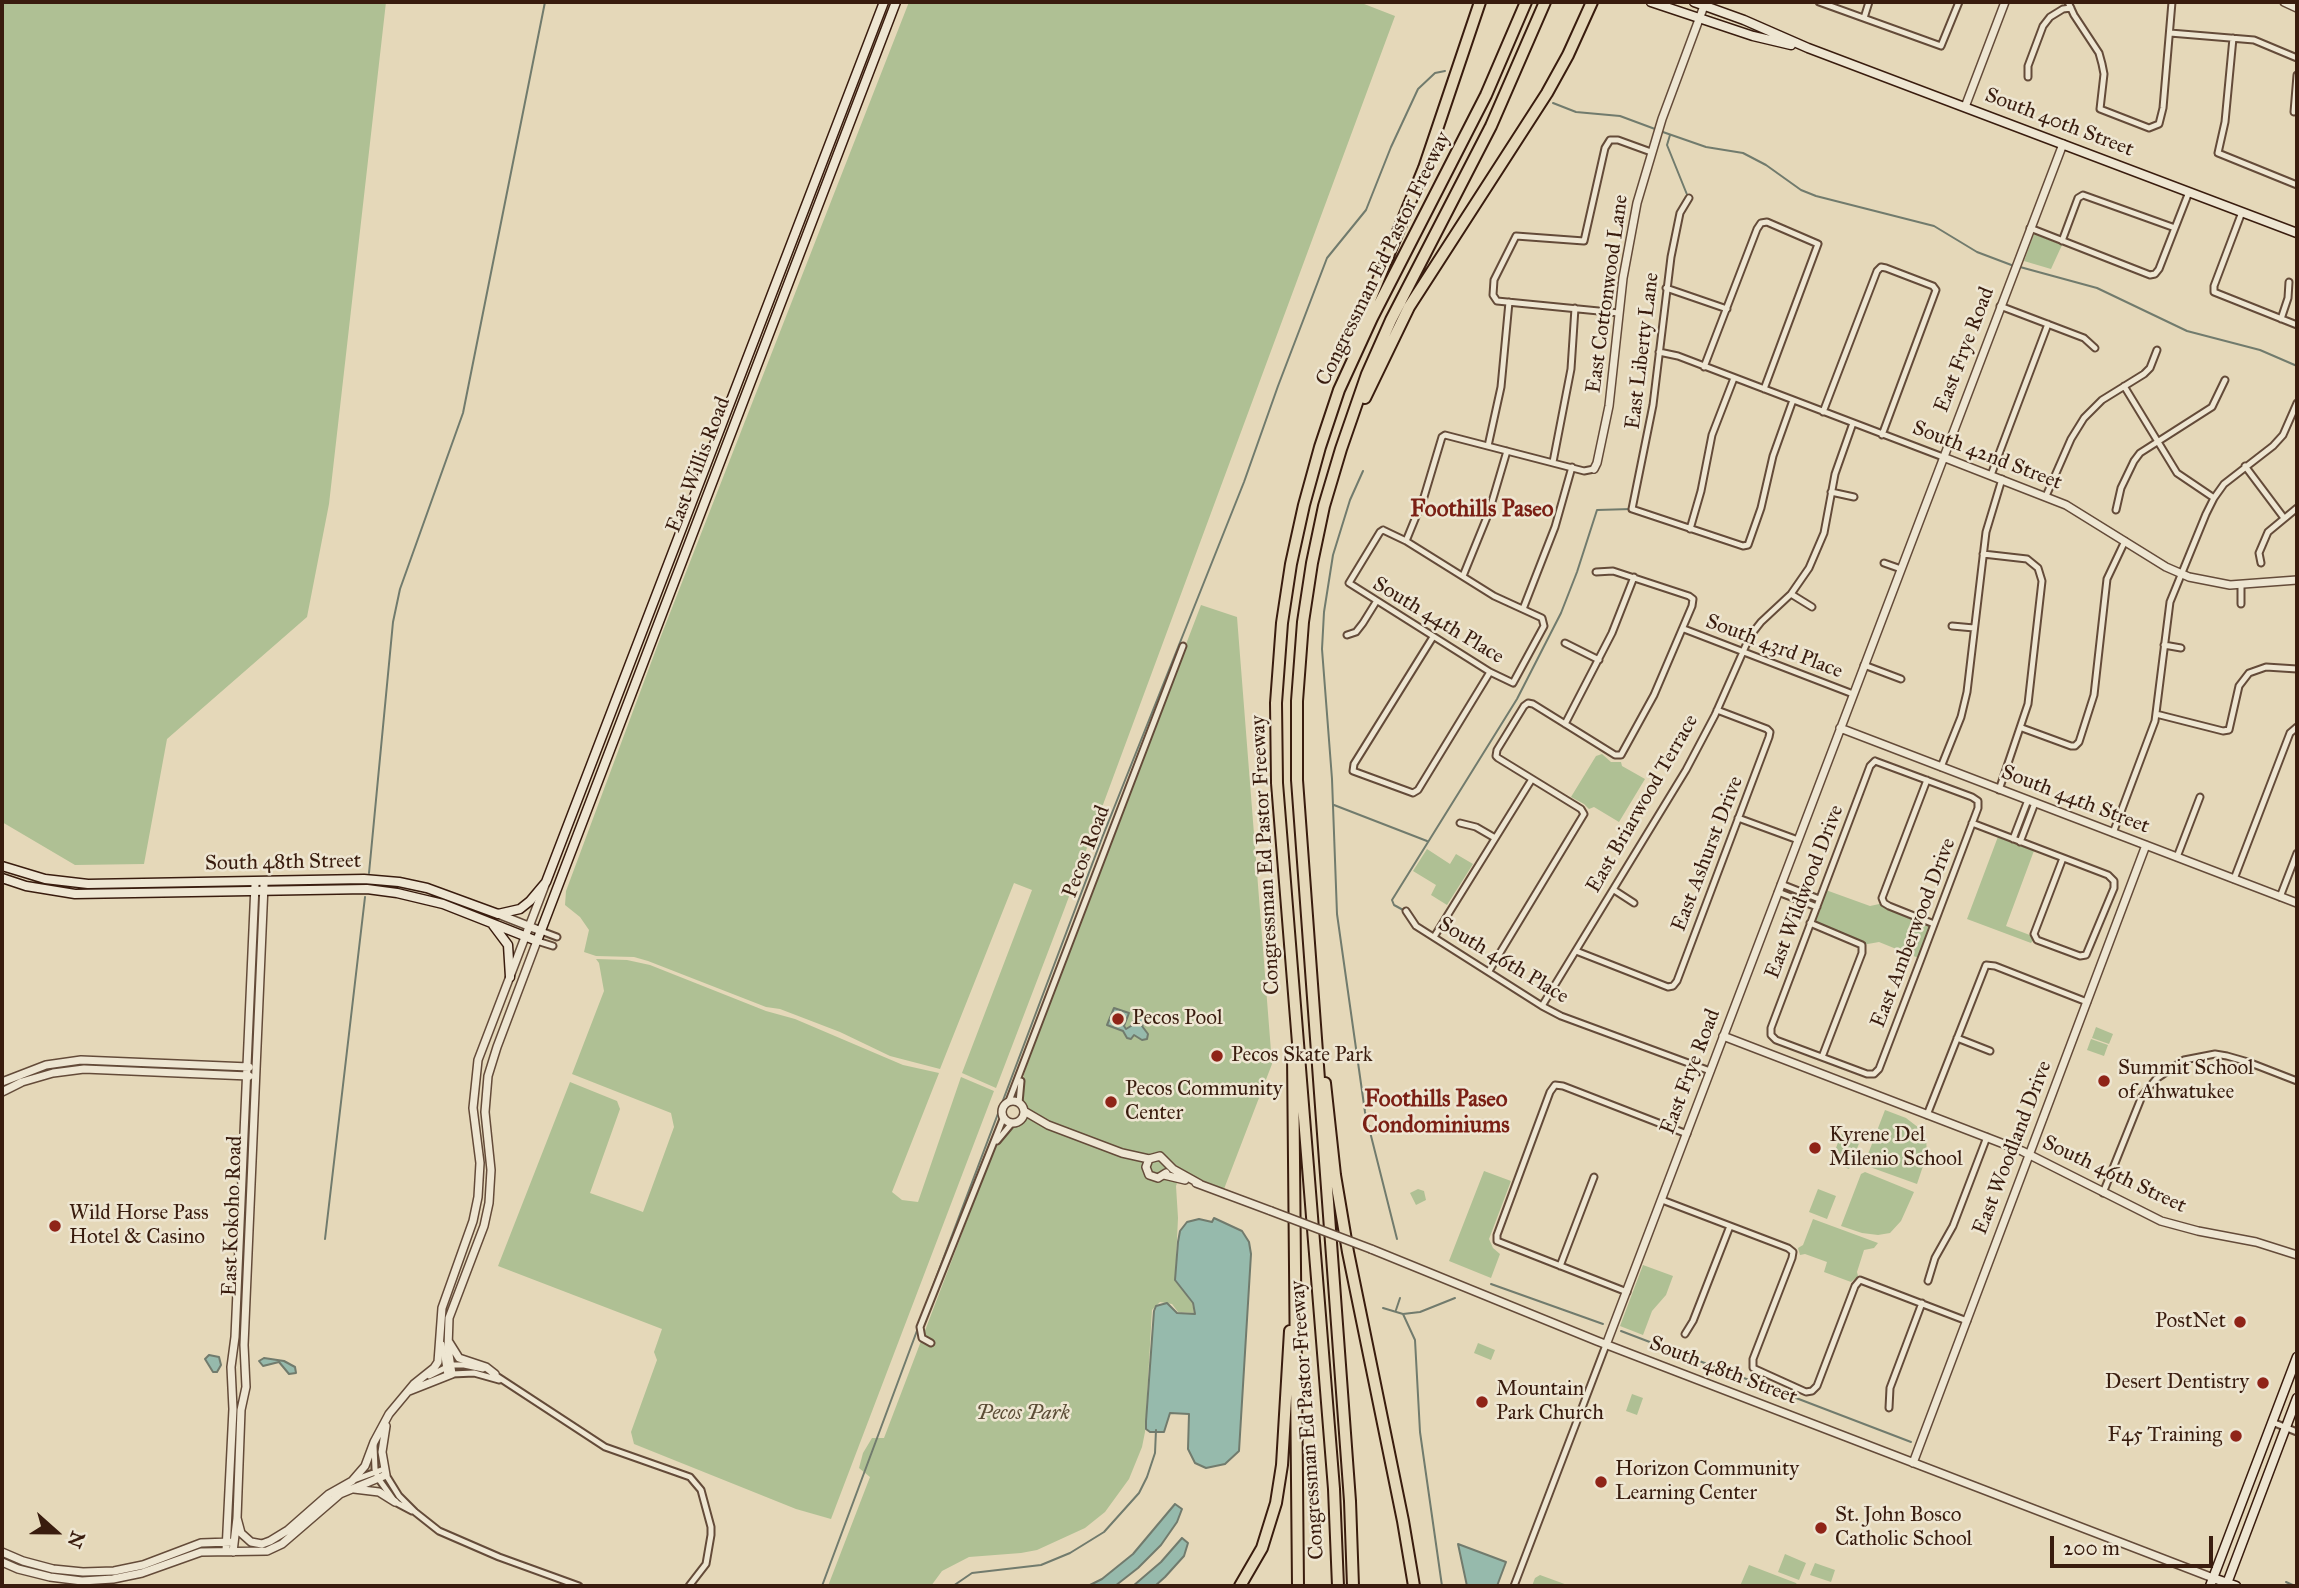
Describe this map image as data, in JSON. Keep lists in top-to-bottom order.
{
  "streets": {
    "highway": ["Congressman Ed Pastor Freeway"],
    "main road": ["South 40th Street", "East Willis Road", "South 48th Street"],
    "street": [
      "East Cottonwood Lane",
      "East Frye Road",
      "East Liberty Lane",
      "South 42nd Street",
      "South 44th Place",
      "South 43rd Place",
      "South 44th Street",
      "East Briarwood Terrace",
      "Pecos Road",
      "East Ashurst Drive",
      "East Wildwood Drive",
      "East Amberwood Drive",
      "South 46th Place",
      "East Woodland Drive",
      "South 46th Street",
      "East Kokoho Road"
    ]
  },
  "crossings": [
    ["South 40th Street", "East Cottonwood Lane"],
    ["South 40th Street", "East Frye Road"],
    ["East Frye Road", "South 42nd Street"],
    ["East Frye Road", "South 43rd Place"],
    ["East Frye Road", "South 44th Street"],
    ["East Frye Road", "South 48th Street"],
    ["East Frye Road", "South 46th Place"],
    ["East Frye Road", "South 46th Street"],
    ["East Liberty Lane", "South 42nd Street"],
    ["South 42nd Street", "East Briarwood Terrace"],
    ["East Willis Road", "South 48th Street"],
    ["South 43rd Place", "East Briarwood Terrace"],
    ["South 44th Street", "East Woodland Drive"],
    ["East Briarwood Terrace", "East Ashurst Drive"],
    ["East Briarwood Terrace", "South 46th Place"],
    ["South 48th Street", "East Woodland Drive"],
    ["South 48th Street", "East Kokoho Road"],
    ["East Wildwood Drive", "East Amberwood Drive"],
    ["East Woodland Drive", "South 46th Street"]
  ],
  "districts": ["Foothills Paseo", "Foothills Paseo Condominiums"],
  "parks": ["Pecos Park"],
  "places": [
    "Pecos Pool",
    "Pecos Skate Park",
    "Summit School of Ahwatukee",
    "Pecos Community Center",
    "Kyrene Del Milenio School",
    "Wild Horse Pass Hotel & Casino",
    "PostNet",
    "Desert Dentistry",
    "Mountain Park Church",
    "F45 Training",
    "Horizon Community Learning Center",
    "St. John Bosco Catholic School"
  ],
  "scale_bar": "200 m",
  "north": "right"
}
